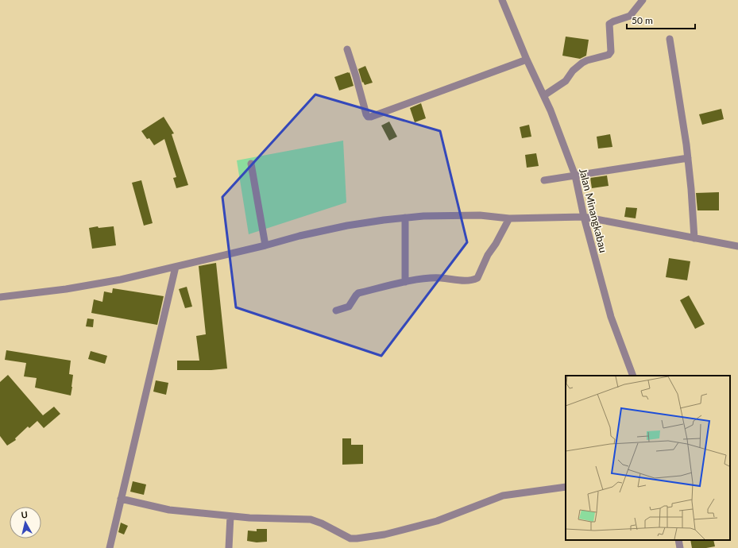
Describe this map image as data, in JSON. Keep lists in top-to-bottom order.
{
  "streets": {
    "street": ["Jalan Minangkabau"]
  },
  "scale_bar": "50 m",
  "north": "top"
}
